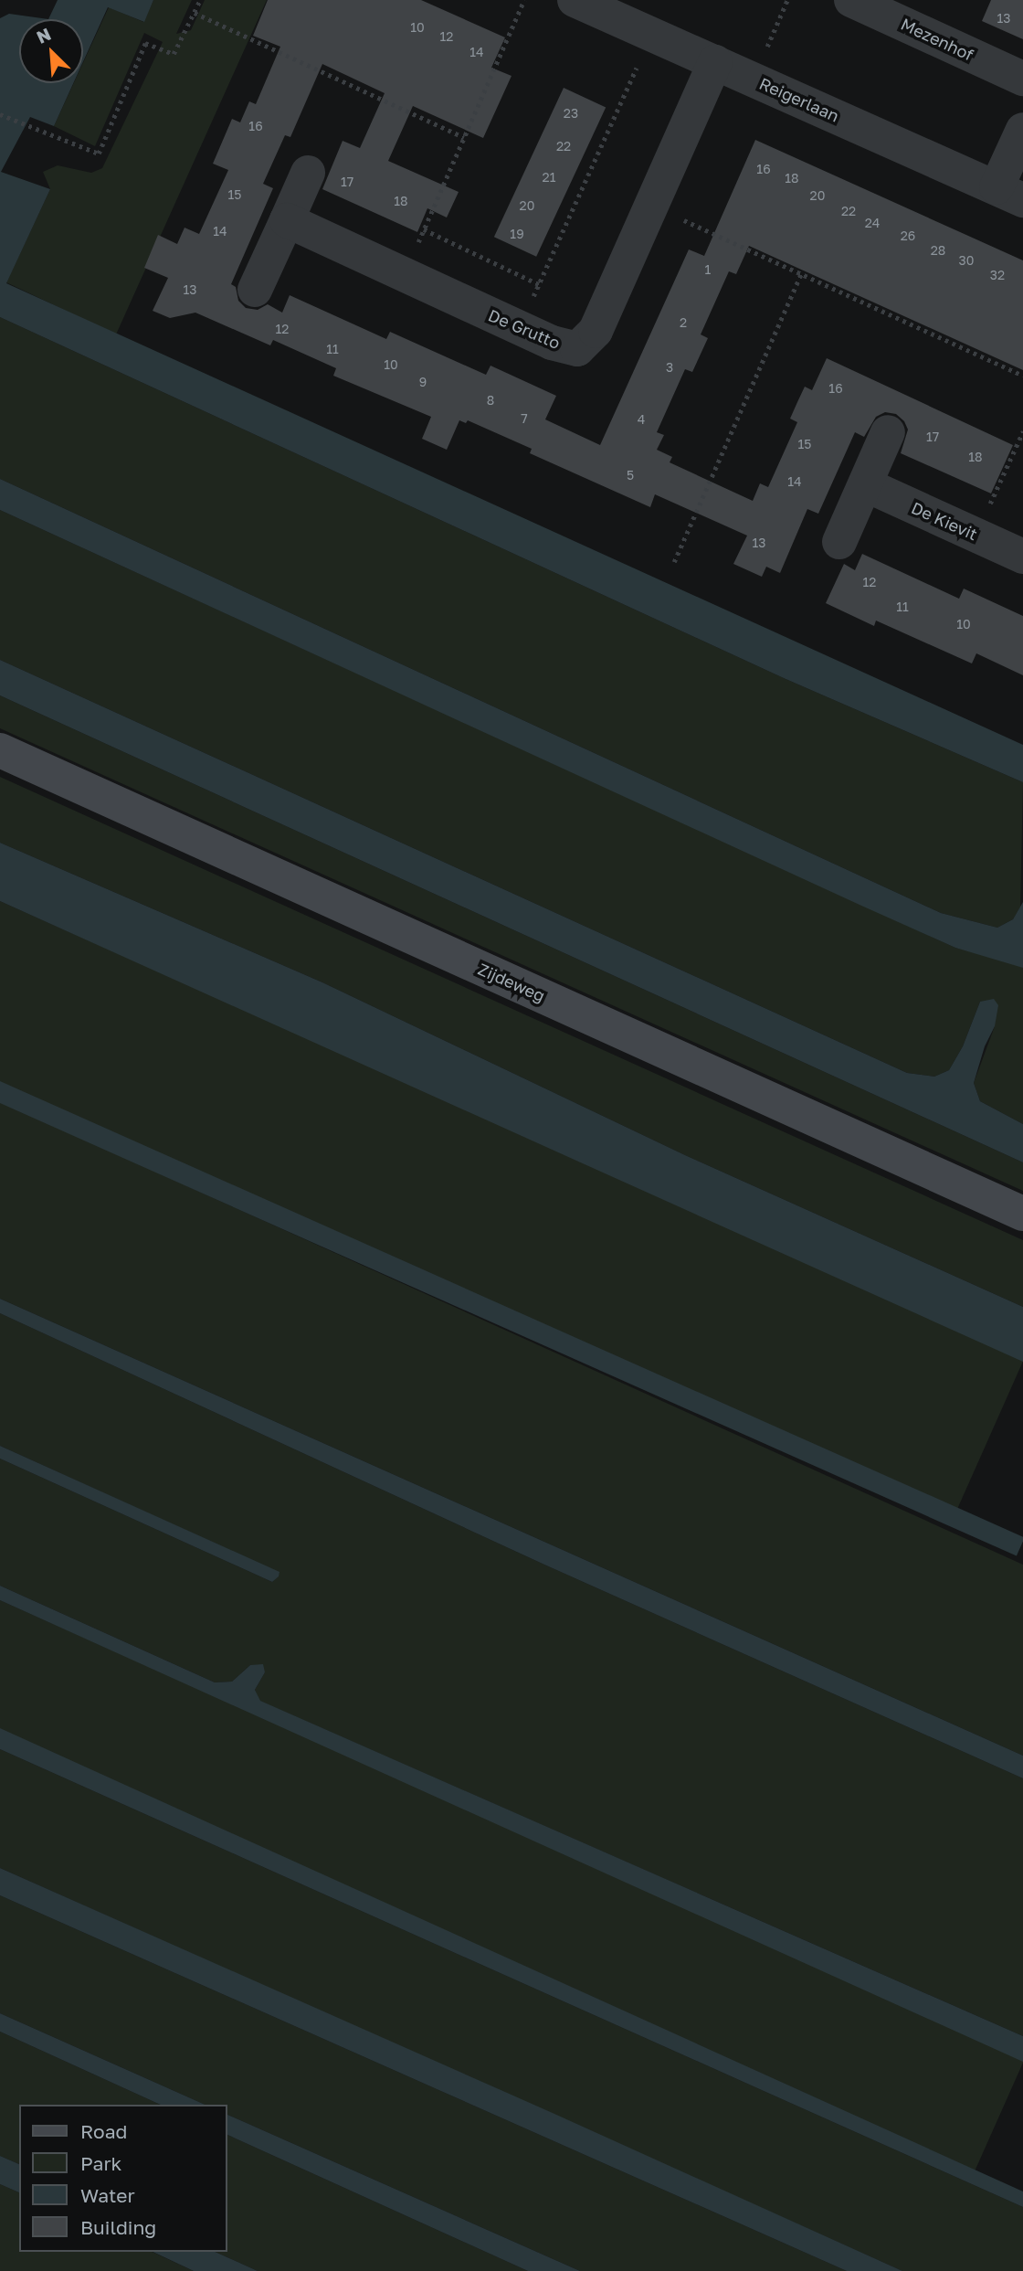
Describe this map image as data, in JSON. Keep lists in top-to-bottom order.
{
  "streets": {
    "main road": ["Zijdeweg"],
    "street": [
      "Mezenhof",
      "Reigerlaan",
      "De Grutto",
      "De Kievit"
    ]
  },
  "crossings": [
    ["Reigerlaan", "De Grutto"]
  ],
  "house_numbers": [
    "13",
    "10",
    "12",
    "14",
    "23",
    "16",
    "22",
    "16",
    "21",
    "18",
    "17",
    "15",
    "20",
    "18",
    "20",
    "22",
    "24",
    "14",
    "19",
    "26",
    "28",
    "30",
    "1",
    "32",
    "13",
    "2",
    "12",
    "11",
    "10",
    "3",
    "9",
    "16",
    "8",
    "7",
    "4",
    "17",
    "15",
    "18",
    "5",
    "14",
    "13",
    "12",
    "11",
    "10"
  ],
  "legend": [
    "Road",
    "Park",
    "Water",
    "Building"
  ],
  "north": "top left"
}
